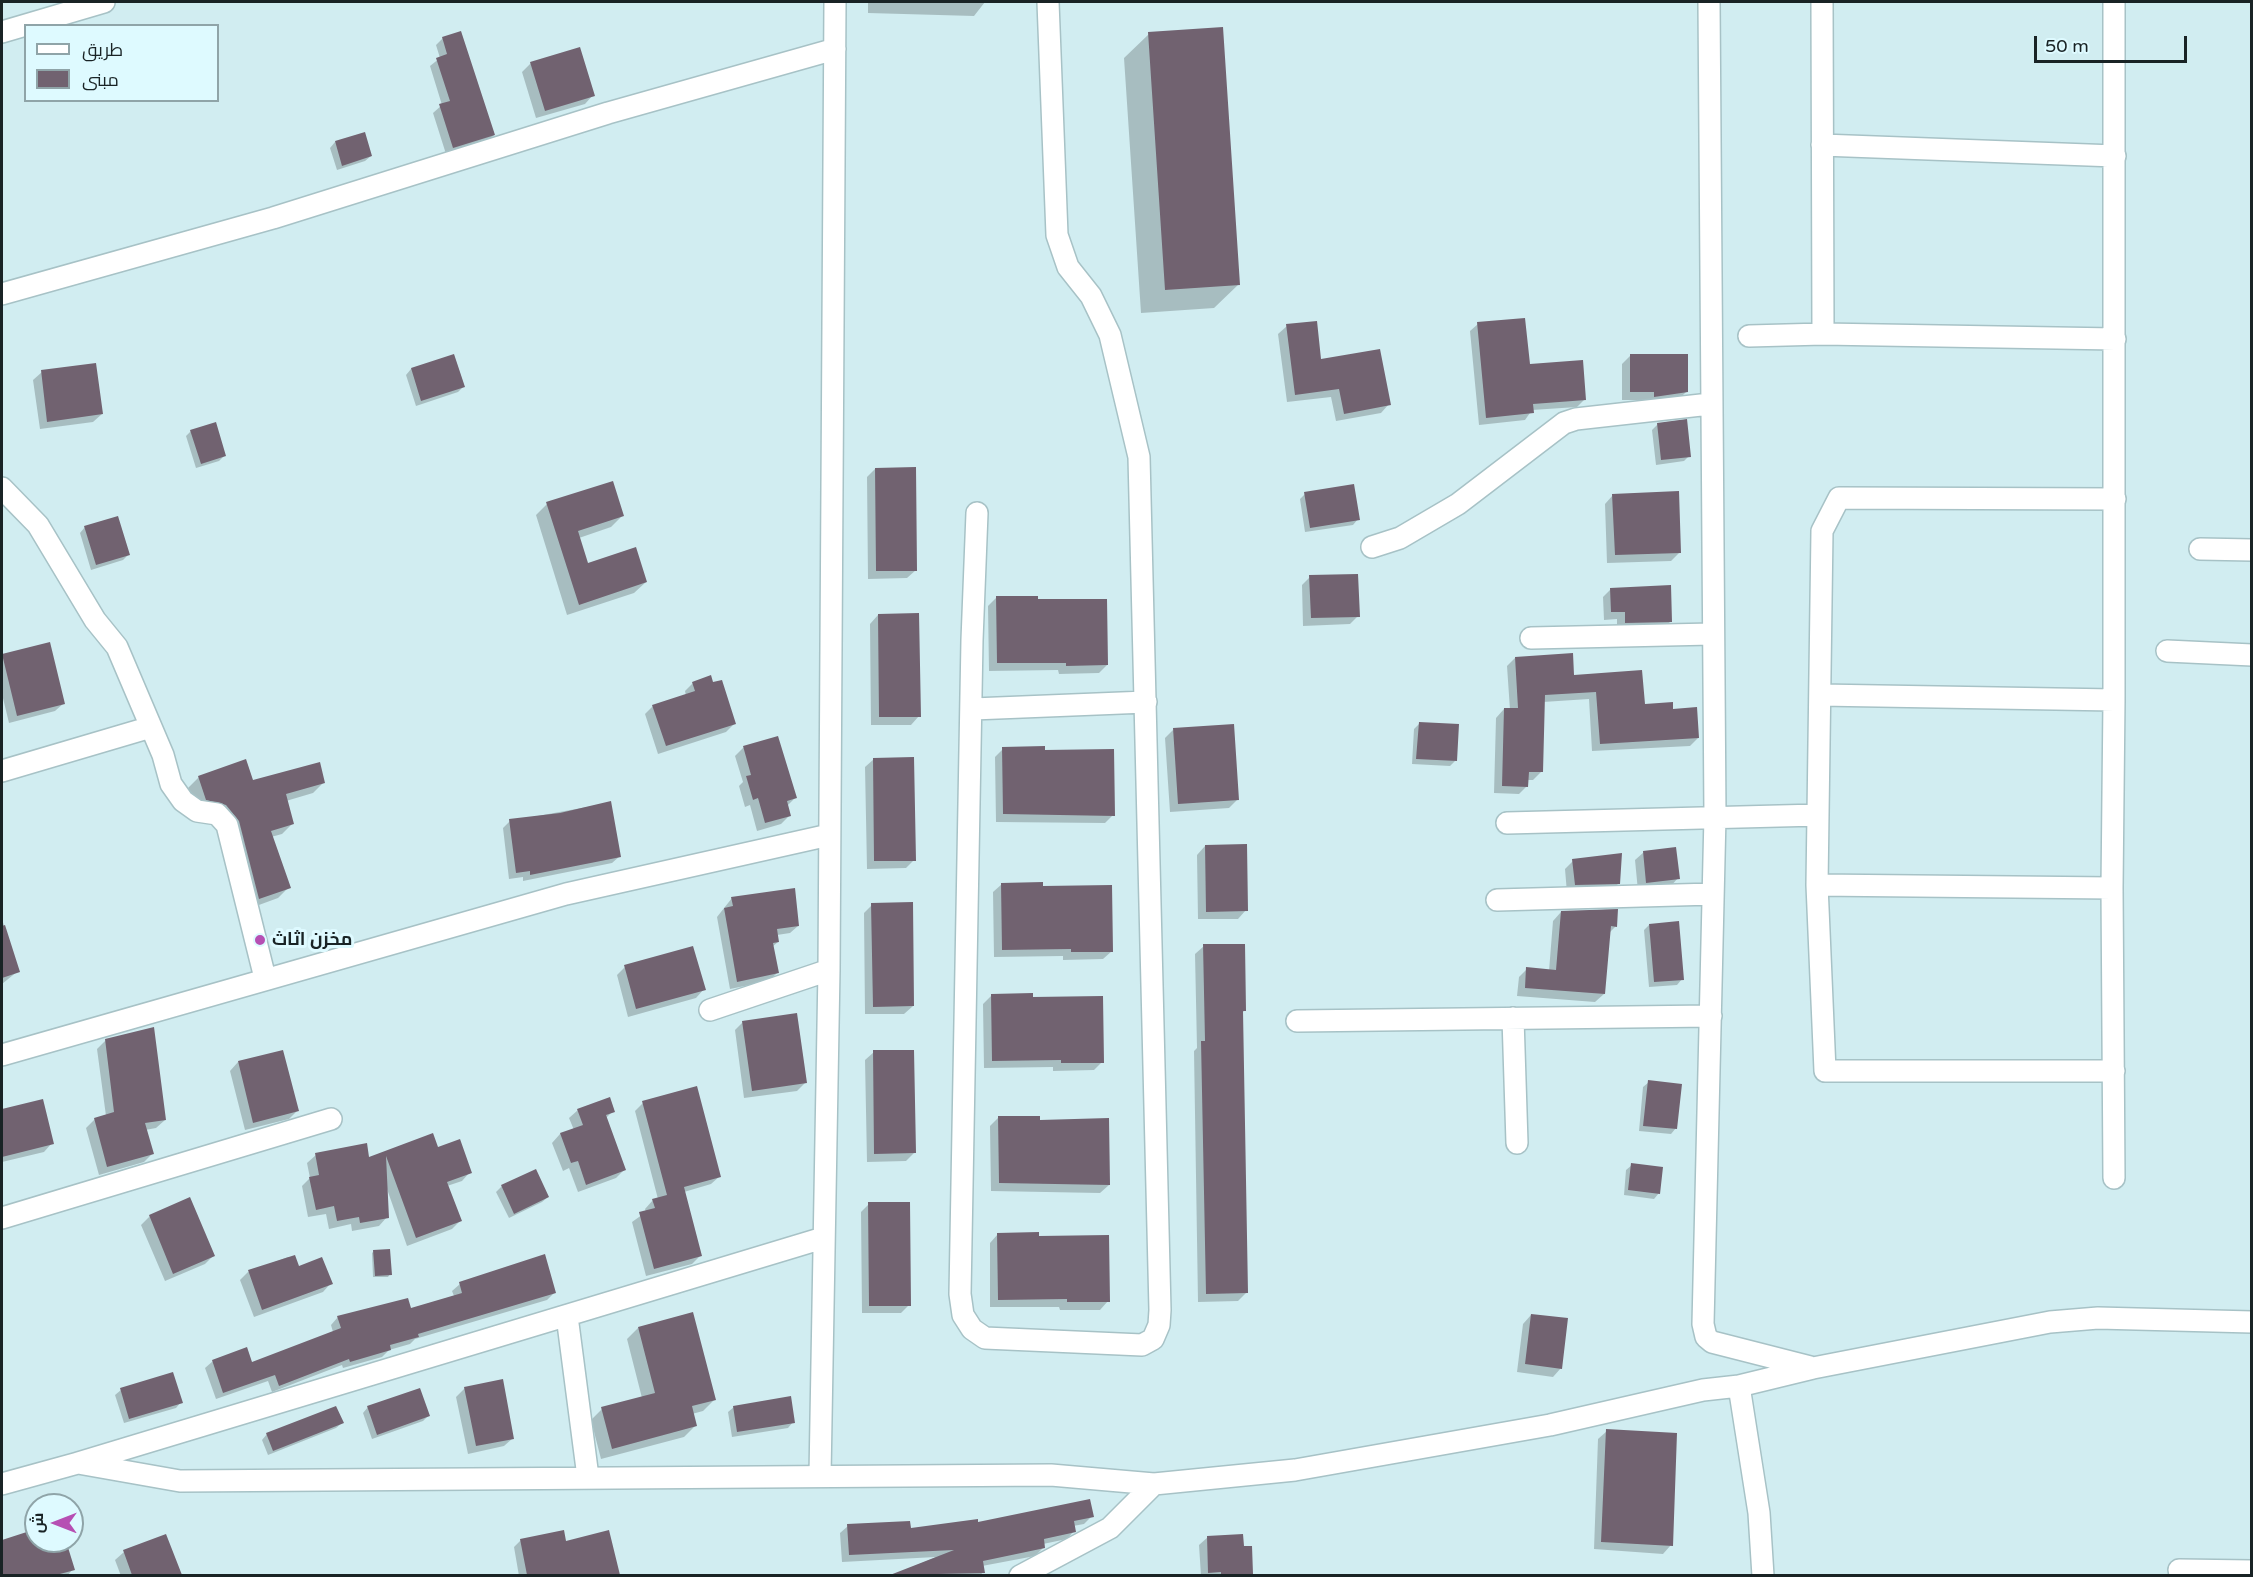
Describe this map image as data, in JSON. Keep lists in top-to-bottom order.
{
  "places": ["مخزن اثاث"],
  "legend": ["طريق", "مبنى"],
  "scale_bar": "50 m",
  "north": "left"
}
